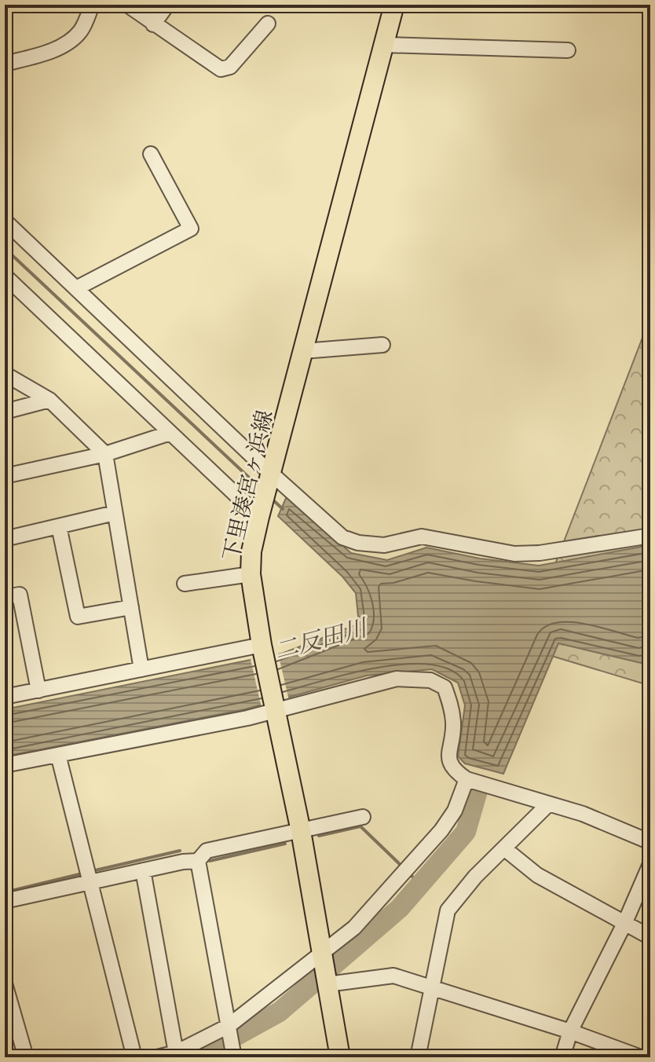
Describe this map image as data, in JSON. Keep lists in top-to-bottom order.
{
  "streets": {
    "main road": ["下里湊宮ヶ浜線"]
  },
  "water": ["二反田川"]
}
